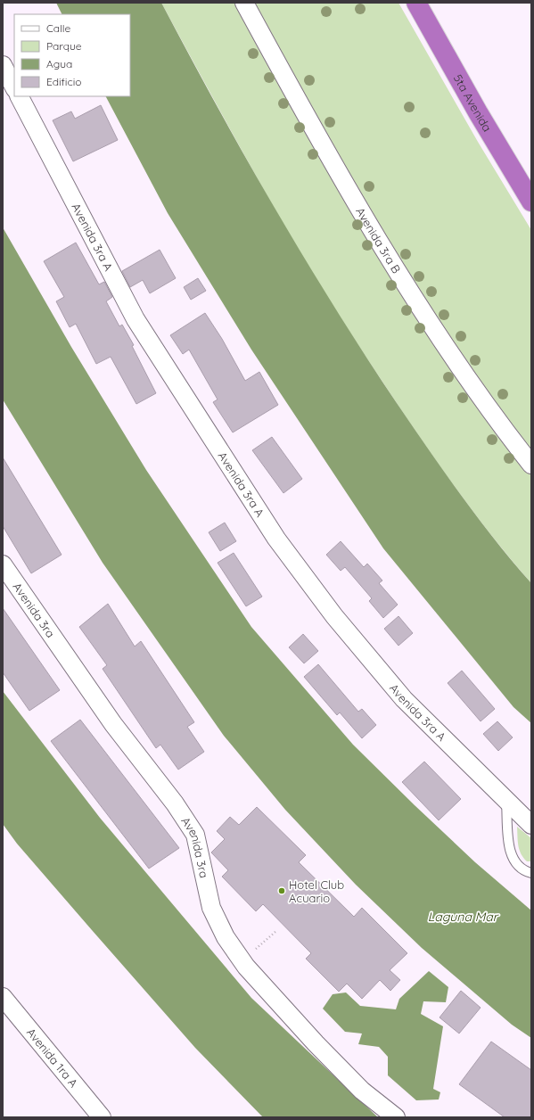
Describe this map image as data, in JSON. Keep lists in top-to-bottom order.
{
  "streets": {
    "highway": ["5ta Avenida"],
    "street": [
      "Avenida 3ra A",
      "Avenida 3ra B",
      "Avenida 3ra",
      "Avenida 1ra A"
    ]
  },
  "water": ["Laguna Mar"],
  "places": ["Hotel Club Acuario"],
  "legend": [
    "Calle",
    "Parque",
    "Agua",
    "Edificio"
  ]
}
